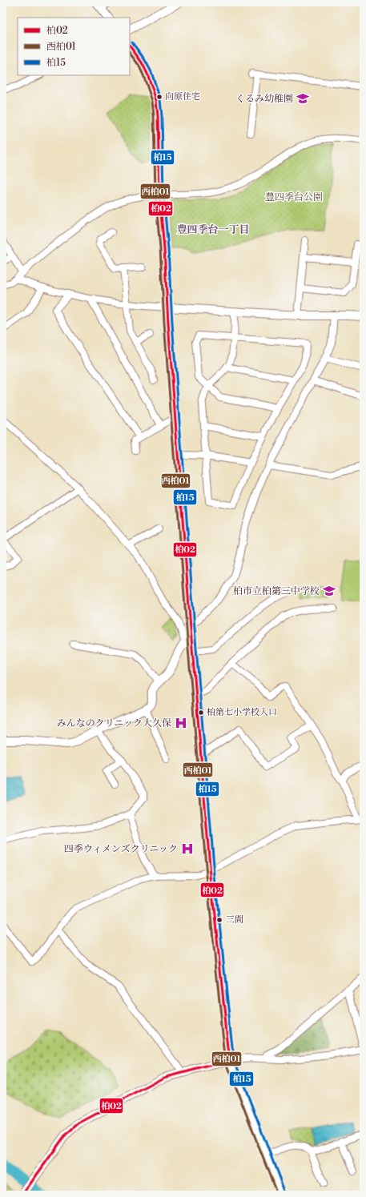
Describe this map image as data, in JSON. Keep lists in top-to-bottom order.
{
  "districts": ["豊四季台一丁目"],
  "parks": ["豊四季台公園"],
  "places": {
    "other": ["向原住宅", "柏第七小学校入口", "三間"],
    "school or university": ["くるみ幼稚園", "柏市立柏第三中学校"],
    "hospital": ["みんなのクリニック大久保", "四季ウィメンズクリニック"]
  },
  "lines": ["transit line 柏15", "transit line 柏02", "transit line 西柏01"],
  "legend": ["柏02", "西柏01", "柏15"]
}
